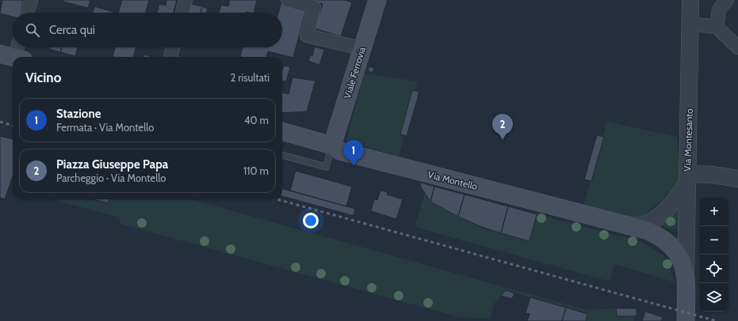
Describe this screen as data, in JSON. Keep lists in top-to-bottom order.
{
  "streets": {
    "main road": ["Viale Ferrovia", "Via Montello"],
    "street": ["Via Montesanto"]
  },
  "crossings": [
    ["Viale Ferrovia", "Via Montello"],
    ["Via Montesanto", "Via Montello"]
  ],
  "page": {
    "search": "Cerca qui",
    "heading": ["Vicino", "2 risultati"],
    "list": [
      {
        "mark": "1",
        "name": "Stazione",
        "note": "Fermata · Via Montello",
        "value": "40 m"
      },
      {
        "mark": "2",
        "name": "Piazza Giuseppe Papa",
        "note": "Parcheggio · Via Montello",
        "value": "110 m"
      }
    ],
    "pins": ["2", "1"],
    "map_buttons": ["+", "−"]
  }
}
